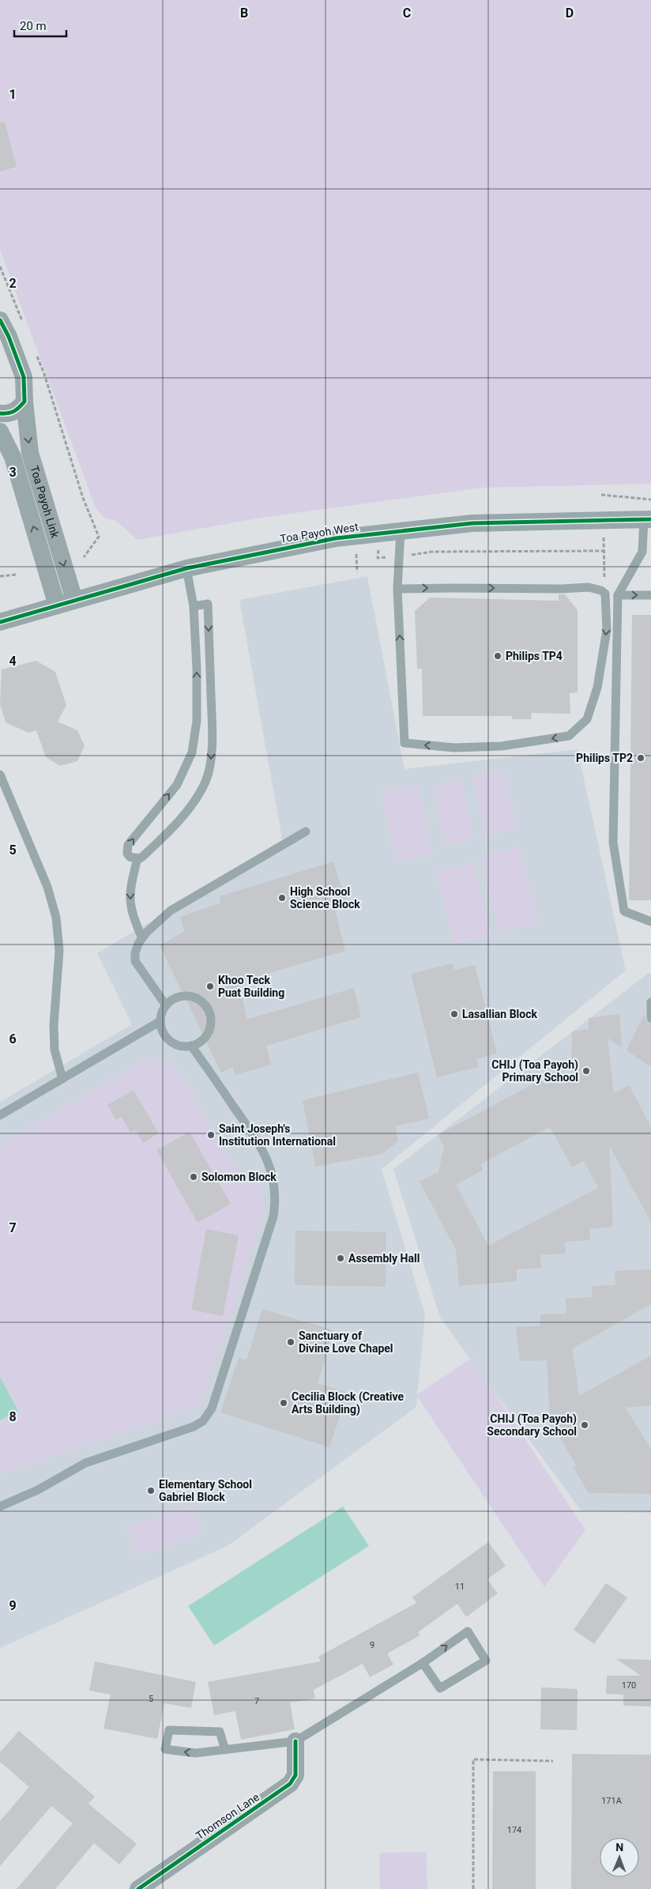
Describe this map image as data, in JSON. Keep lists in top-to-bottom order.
{
  "streets": {
    "street": ["Toa Payoh Link", "Toa Payoh West", "Thomson Lane"]
  },
  "crossings": [
    ["Toa Payoh Link", "Toa Payoh West"]
  ],
  "places": [
    "Philips TP4",
    "Philips TP2",
    "High School Science Block",
    "Khoo Teck Puat Building",
    "Lasallian Block",
    "CHIJ (Toa Payoh) Primary School",
    "Saint Joseph's Institution International",
    "Solomon Block",
    "Assembly Hall",
    "Sanctuary of Divine Love Chapel",
    "Cecilia Block (Creative Arts Building)",
    "CHIJ (Toa Payoh) Secondary School",
    "Elementary School Gabriel Block"
  ],
  "house_numbers": [
    "11",
    "9",
    "170",
    "5",
    "7",
    "171A",
    "174"
  ],
  "scale_bar": "20 m",
  "north": "top",
  "grid": {
    "columns": ["B", "C", "D"],
    "rows": [
      "1",
      "2",
      "3",
      "4",
      "5",
      "6",
      "7",
      "8",
      "9"
    ]
  }
}
